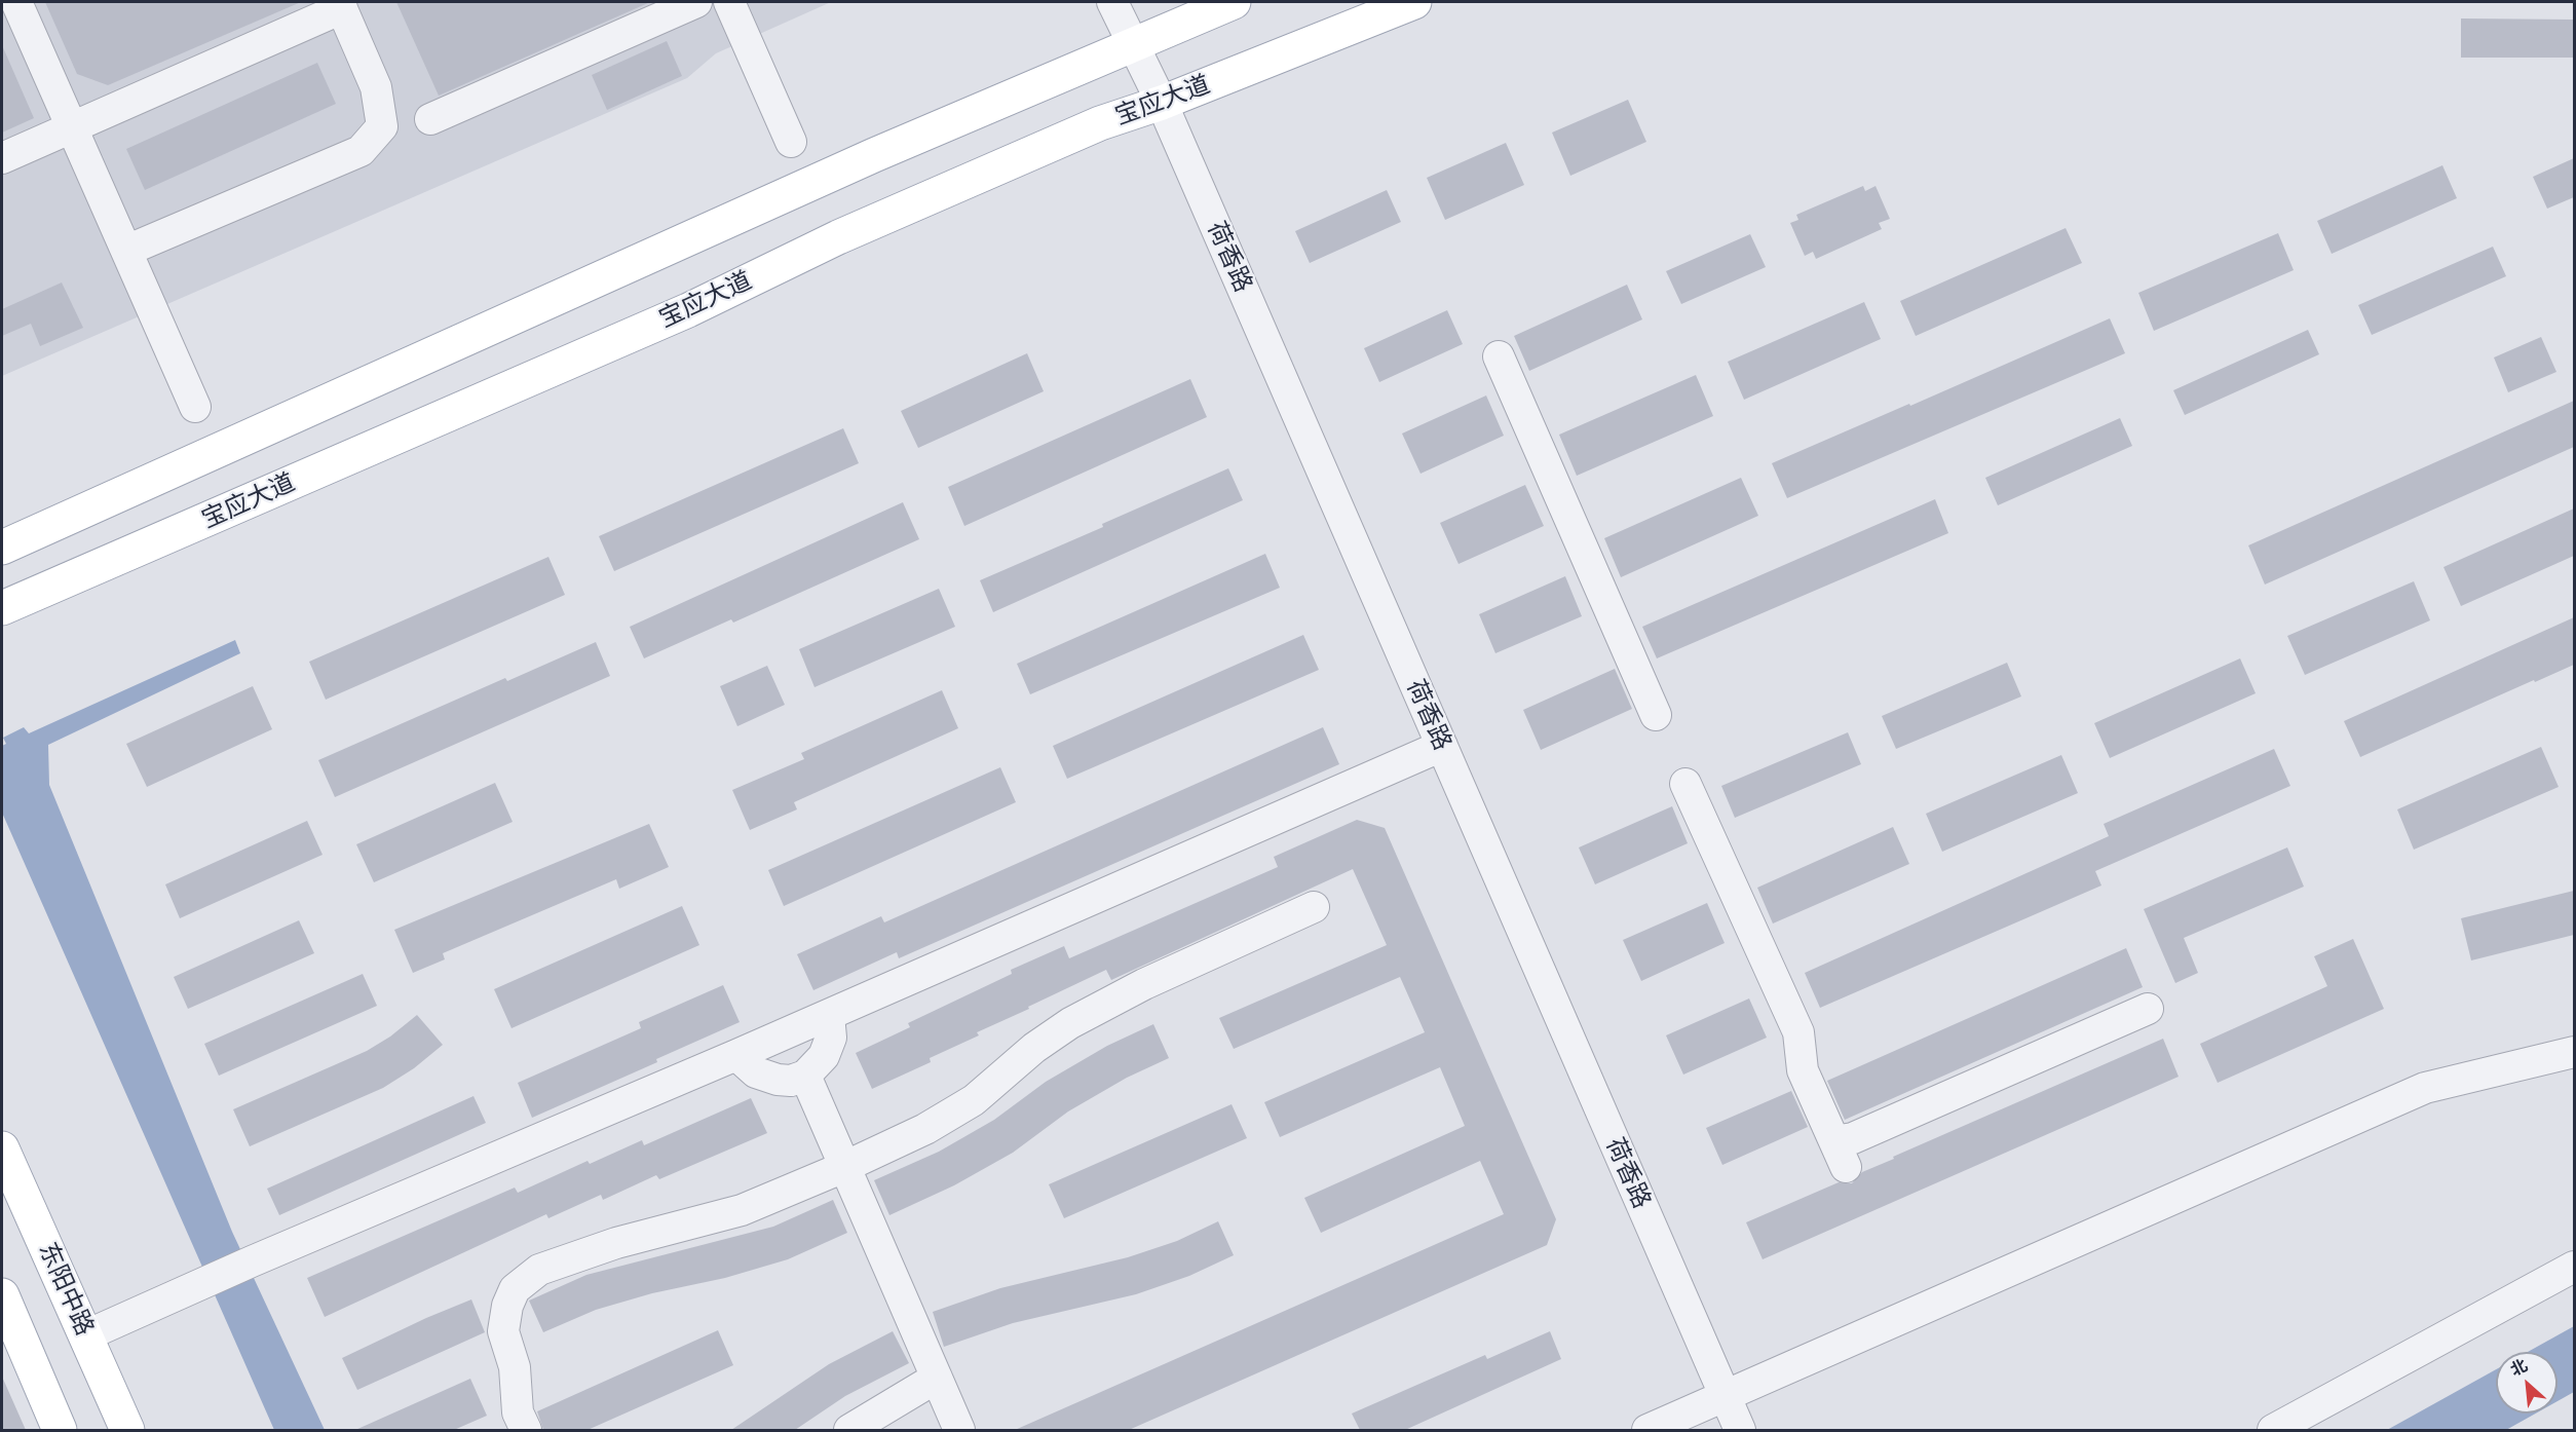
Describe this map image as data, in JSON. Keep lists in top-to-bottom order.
{
  "streets": {
    "main road": ["宝应大道", "东阳中路"],
    "street": ["荷香路"]
  },
  "crossings": [
    ["宝应大道", "荷香路"]
  ],
  "north": "top left"
}
